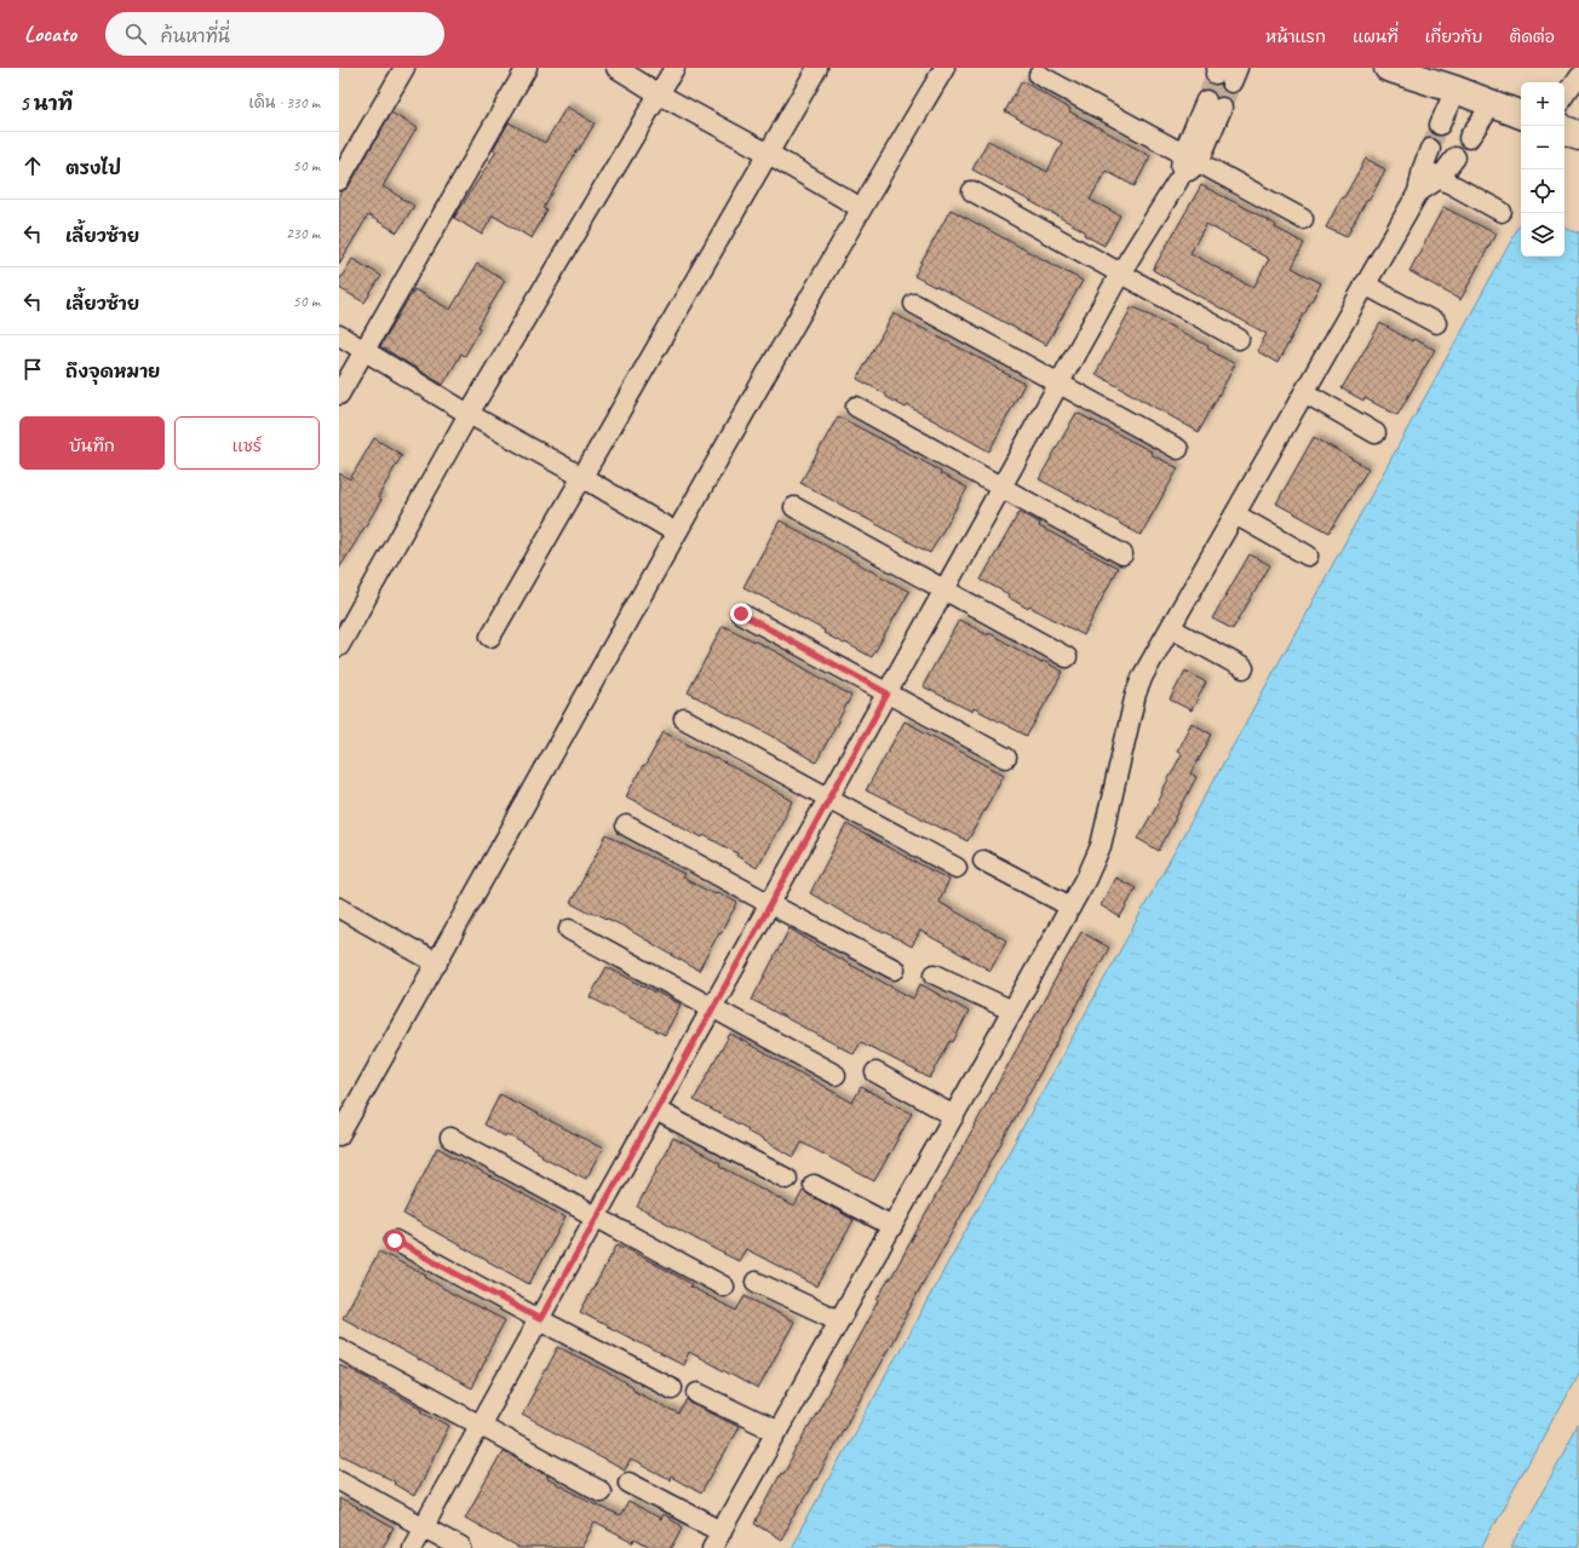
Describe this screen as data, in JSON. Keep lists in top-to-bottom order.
{
  "page": {
    "header": "Locato",
    "search": "ค้นหาที่นี่",
    "nav": [
      "หน้าแรก",
      "แผนที่",
      "เกี่ยวกับ",
      "ติดต่อ"
    ],
    "heading": ["5 นาที", "เดิน · 330 m"],
    "map_buttons": ["+", "−"],
    "list": [
      ["ตรงไป", "50 m"],
      ["เลี้ยวซ้าย", "230 m"],
      ["เลี้ยวซ้าย", "50 m"],
      "ถึงจุดหมาย"
    ],
    "buttons": ["บันทึก", "แชร์"]
  }
}
